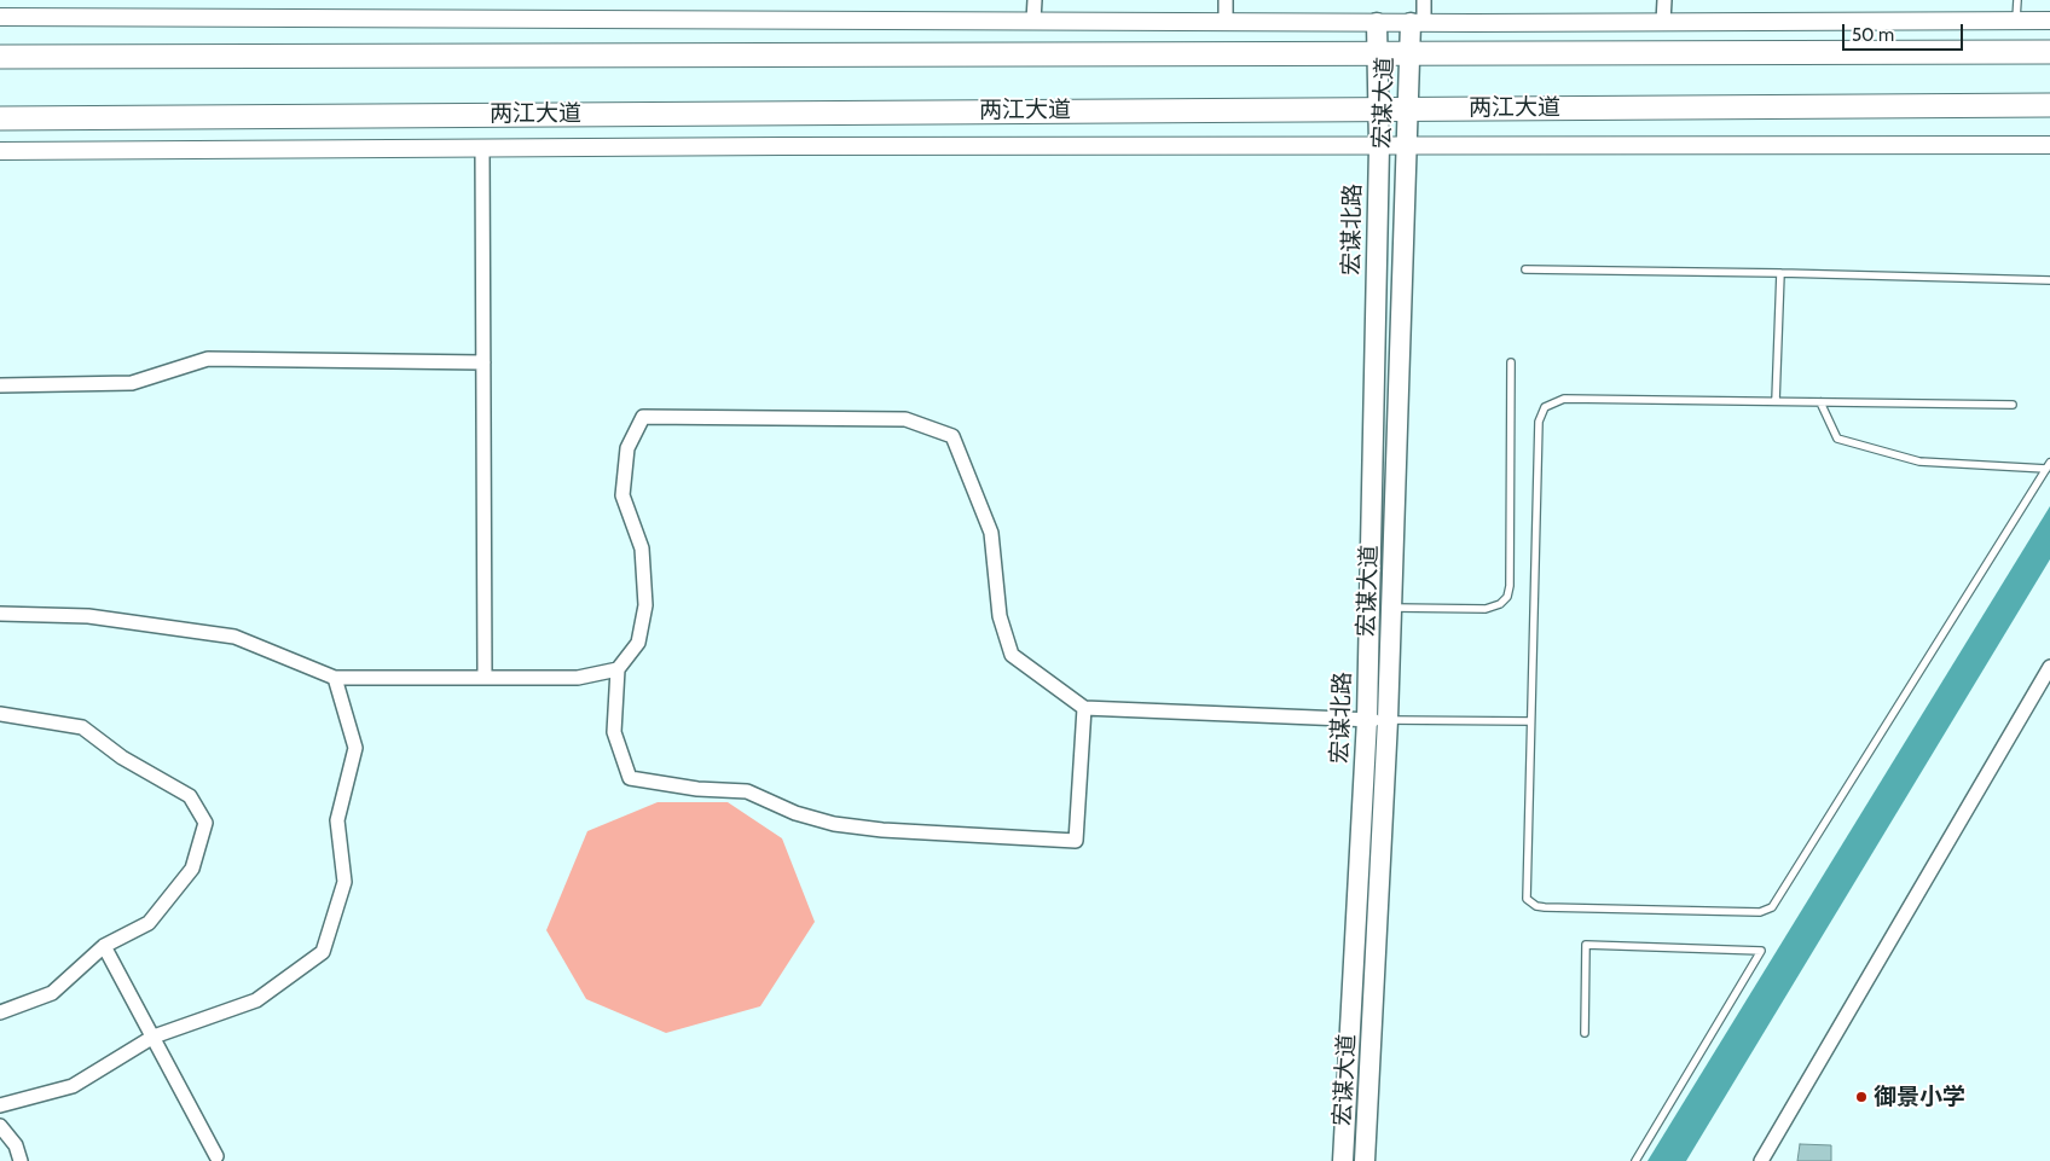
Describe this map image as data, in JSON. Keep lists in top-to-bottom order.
{
  "streets": {
    "highway": ["两江大道"],
    "main road": ["宏谋大道", "宏谋北路"]
  },
  "crossings": [
    ["宏谋大道", "两江大道"],
    ["两江大道", "宏谋北路"]
  ],
  "places": ["御景小学"],
  "scale_bar": "50 m"
}
